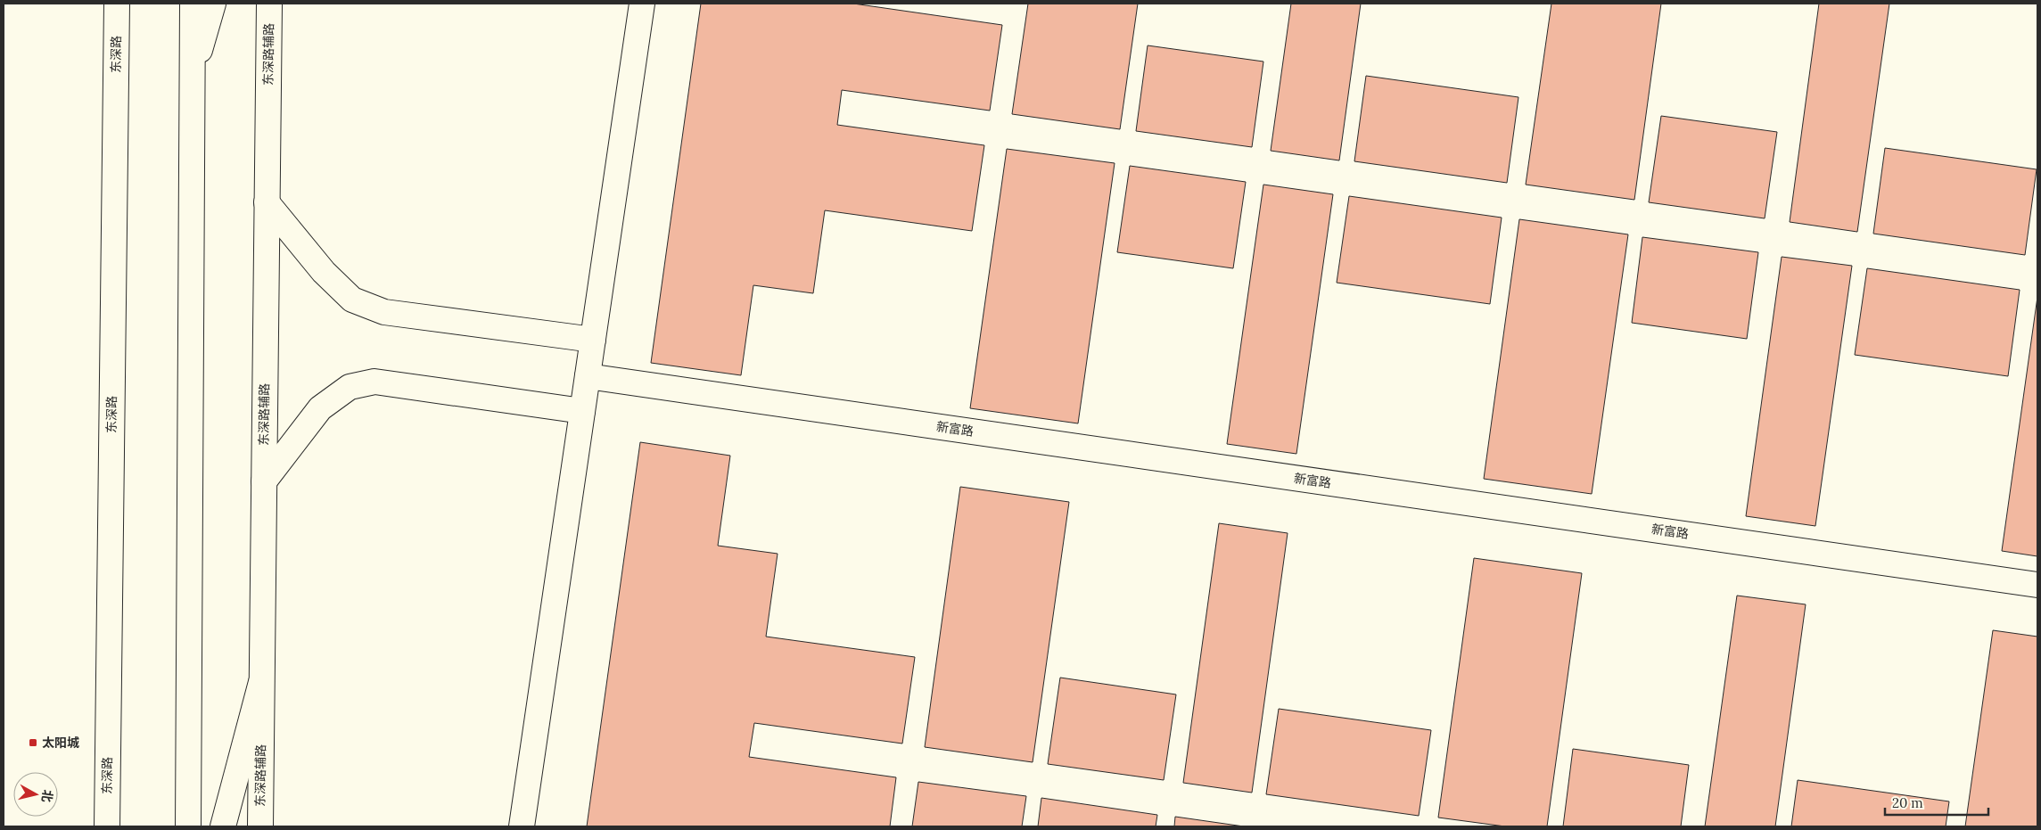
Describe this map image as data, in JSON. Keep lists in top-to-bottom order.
{
  "streets": {
    "main road": ["东深路", "东深路辅路", "新富路"]
  },
  "places": {
    "transit": ["太阳城"]
  },
  "scale_bar": "20 m",
  "north": "right"
}
